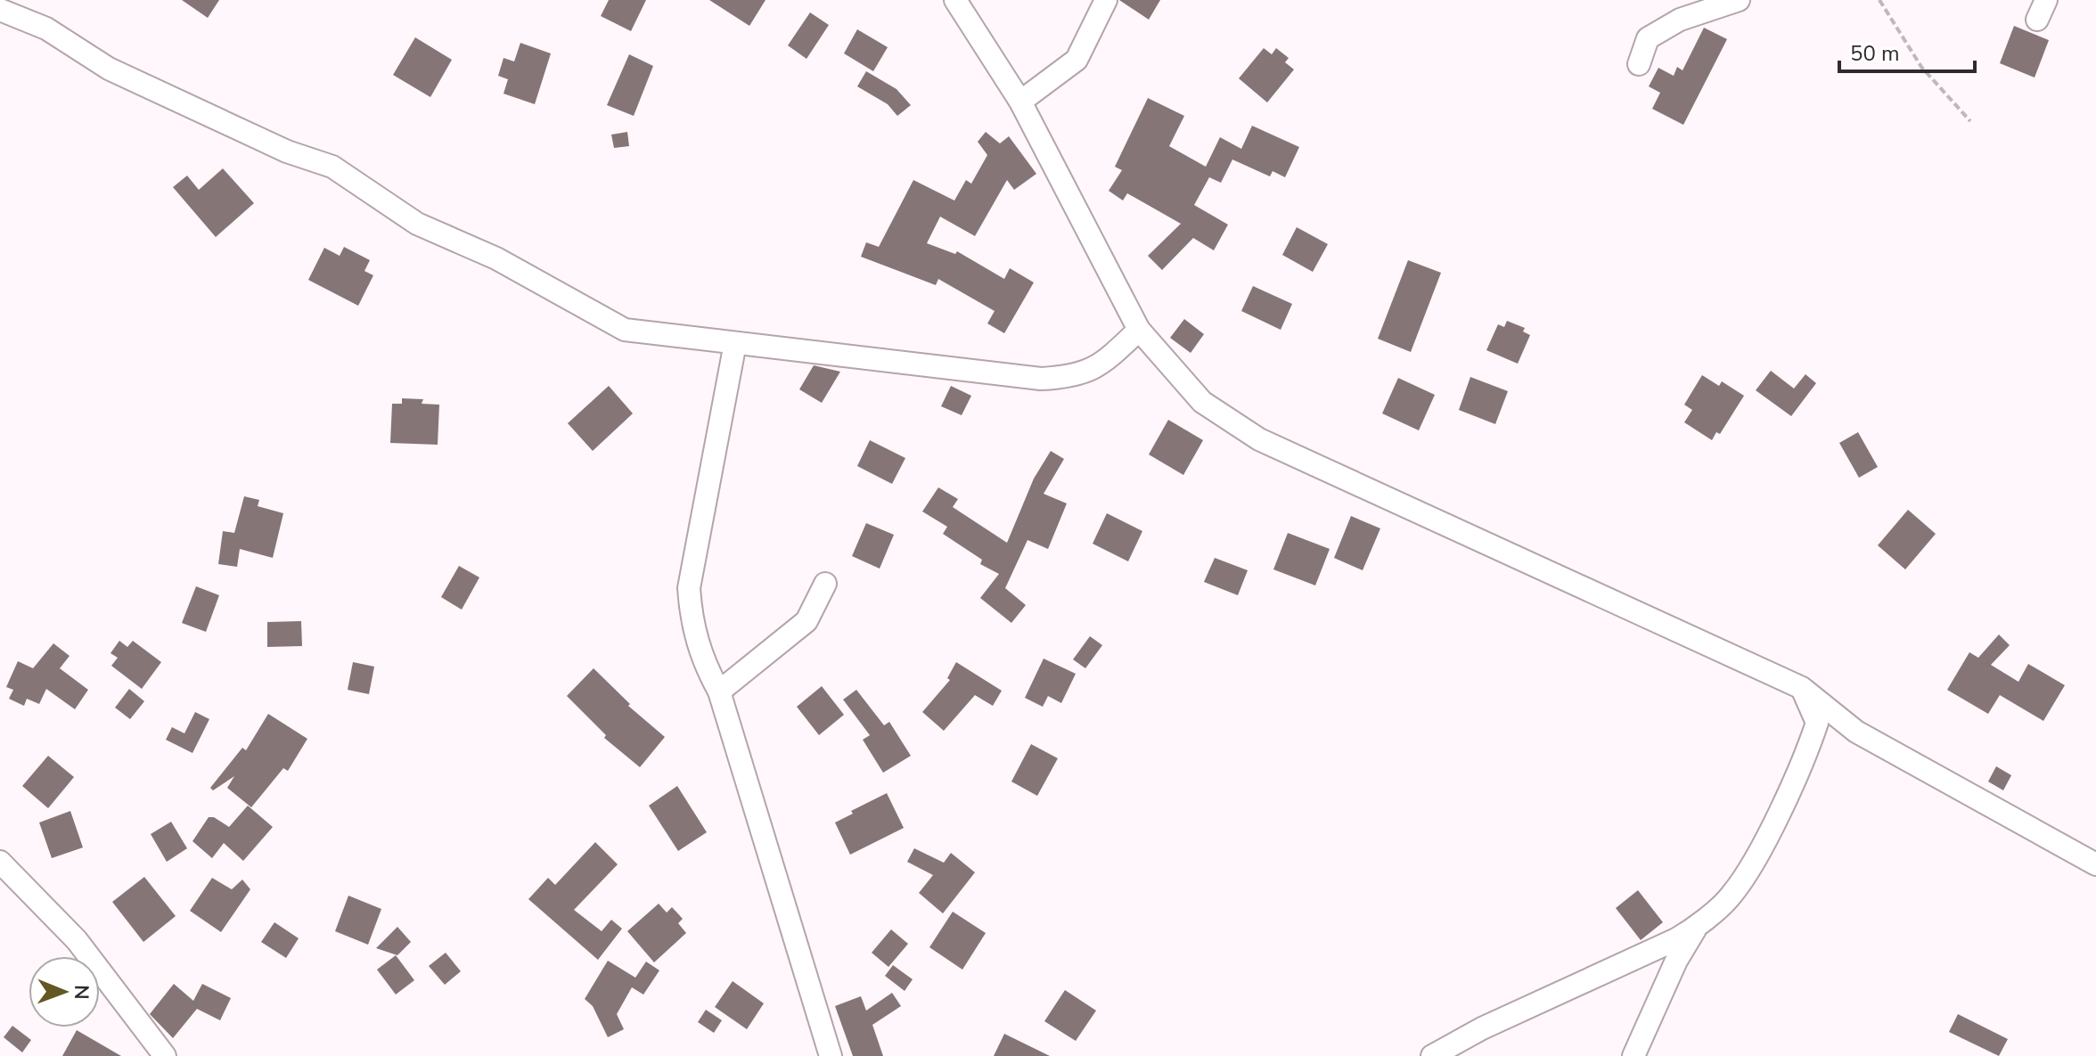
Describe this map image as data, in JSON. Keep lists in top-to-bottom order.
{
  "scale_bar": "50 m",
  "north": "right"
}
